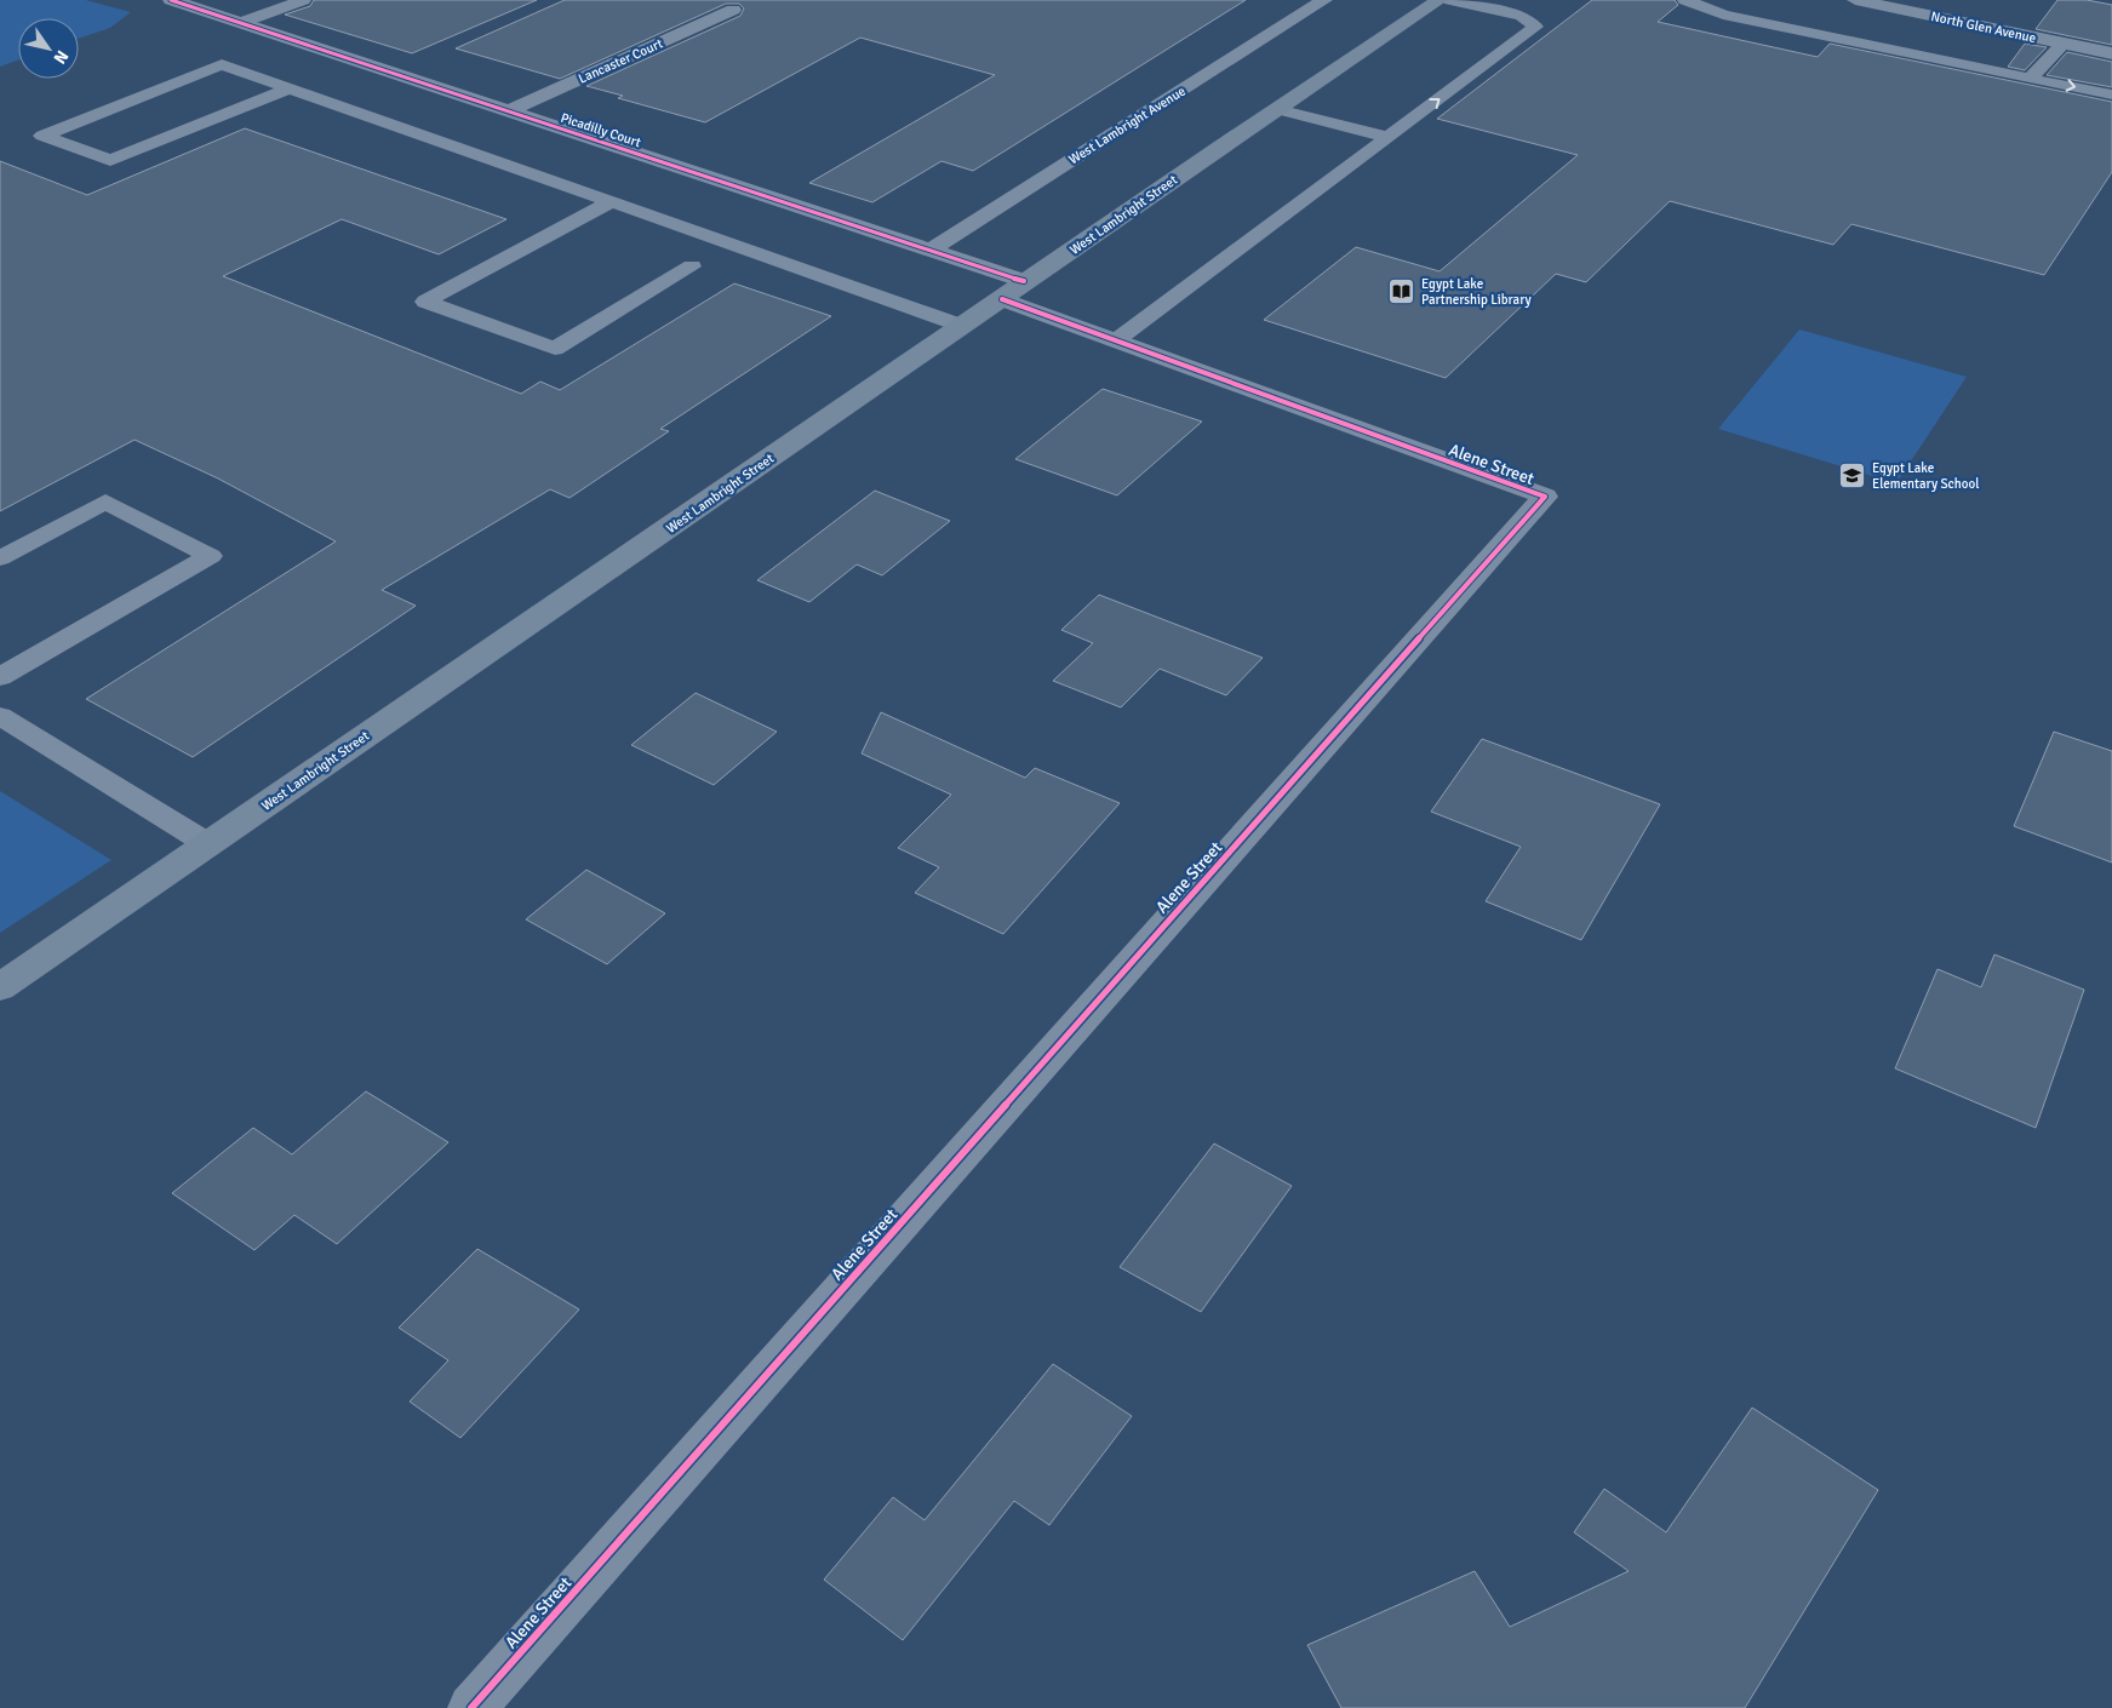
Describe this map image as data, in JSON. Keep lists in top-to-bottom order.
{
  "streets": {
    "main road": ["West Lambright Street"],
    "street": [
      "North Glen Avenue",
      "Lancaster Court",
      "West Lambright Avenue",
      "Picadilly Court",
      "Alene Street"
    ]
  },
  "crossings": [
    ["Lancaster Court", "Picadilly Court"],
    ["West Lambright Avenue", "Picadilly Court"],
    ["Picadilly Court", "West Lambright Street"],
    ["West Lambright Street", "Alene Street"]
  ],
  "places": {
    "library": ["Egypt Lake Partnership Library"],
    "school or university": ["Egypt Lake Elementary School"]
  },
  "north": "bottom right"
}
